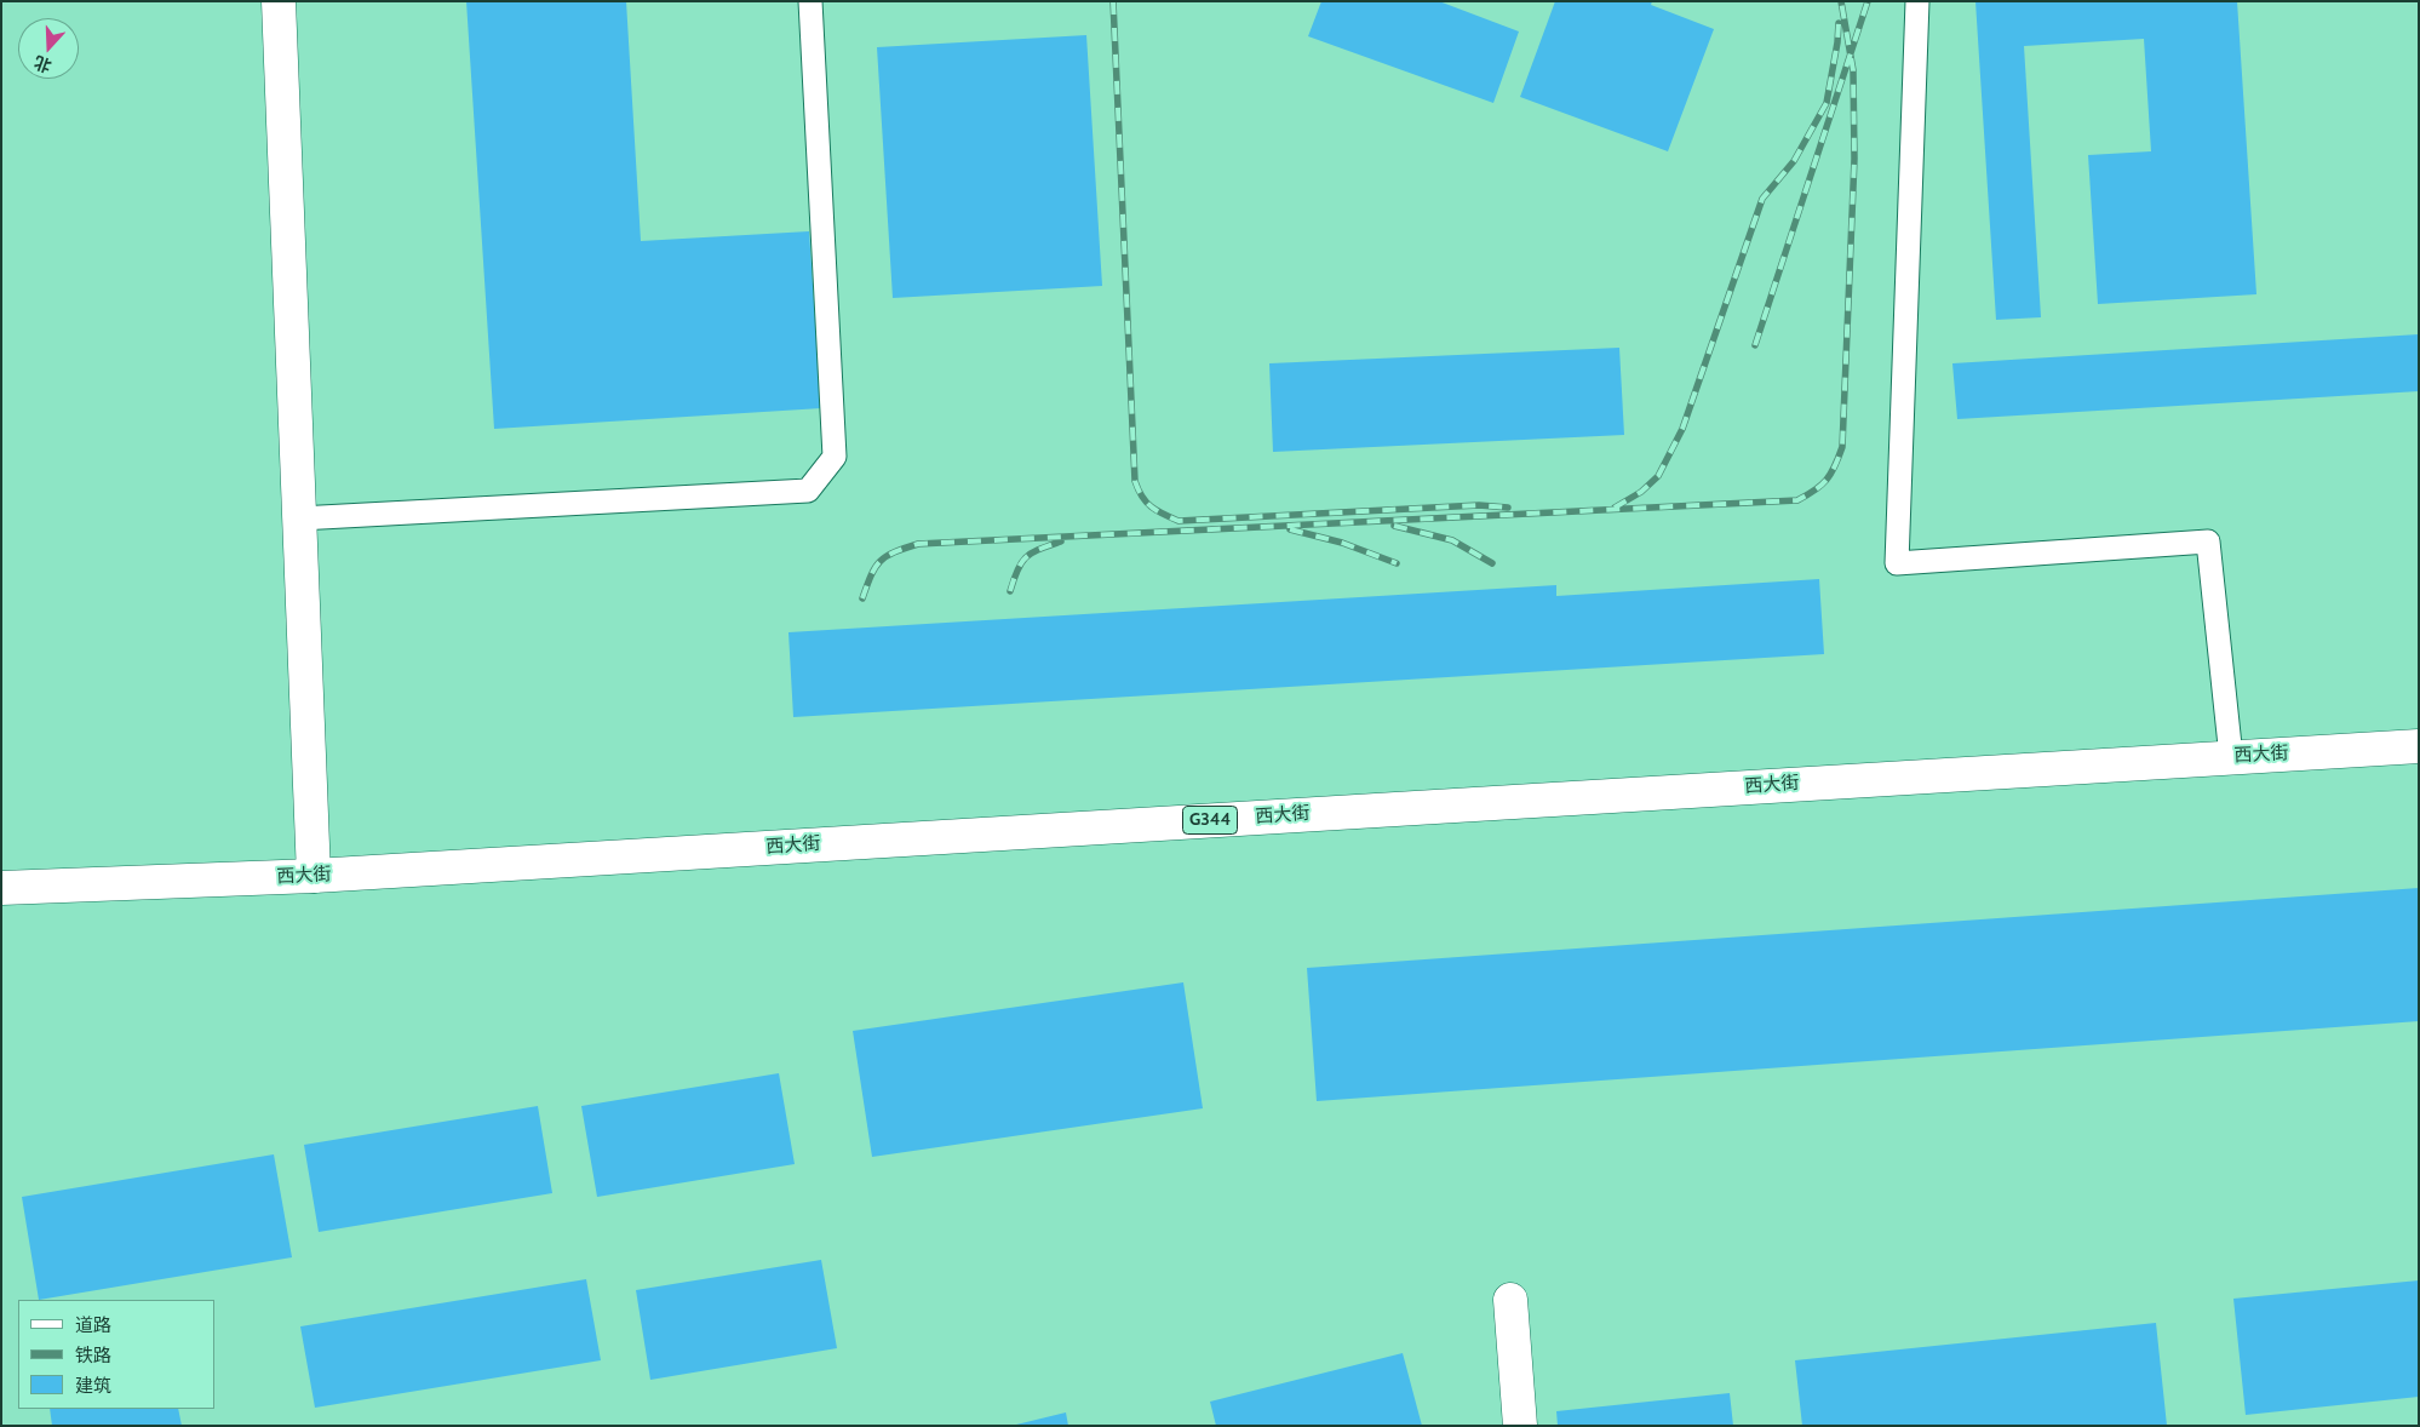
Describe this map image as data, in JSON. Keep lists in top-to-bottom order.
{
  "streets": {
    "main road": ["西大街", "G344"]
  },
  "legend": ["道路", "铁路", "建筑"],
  "north": "bottom"
}
